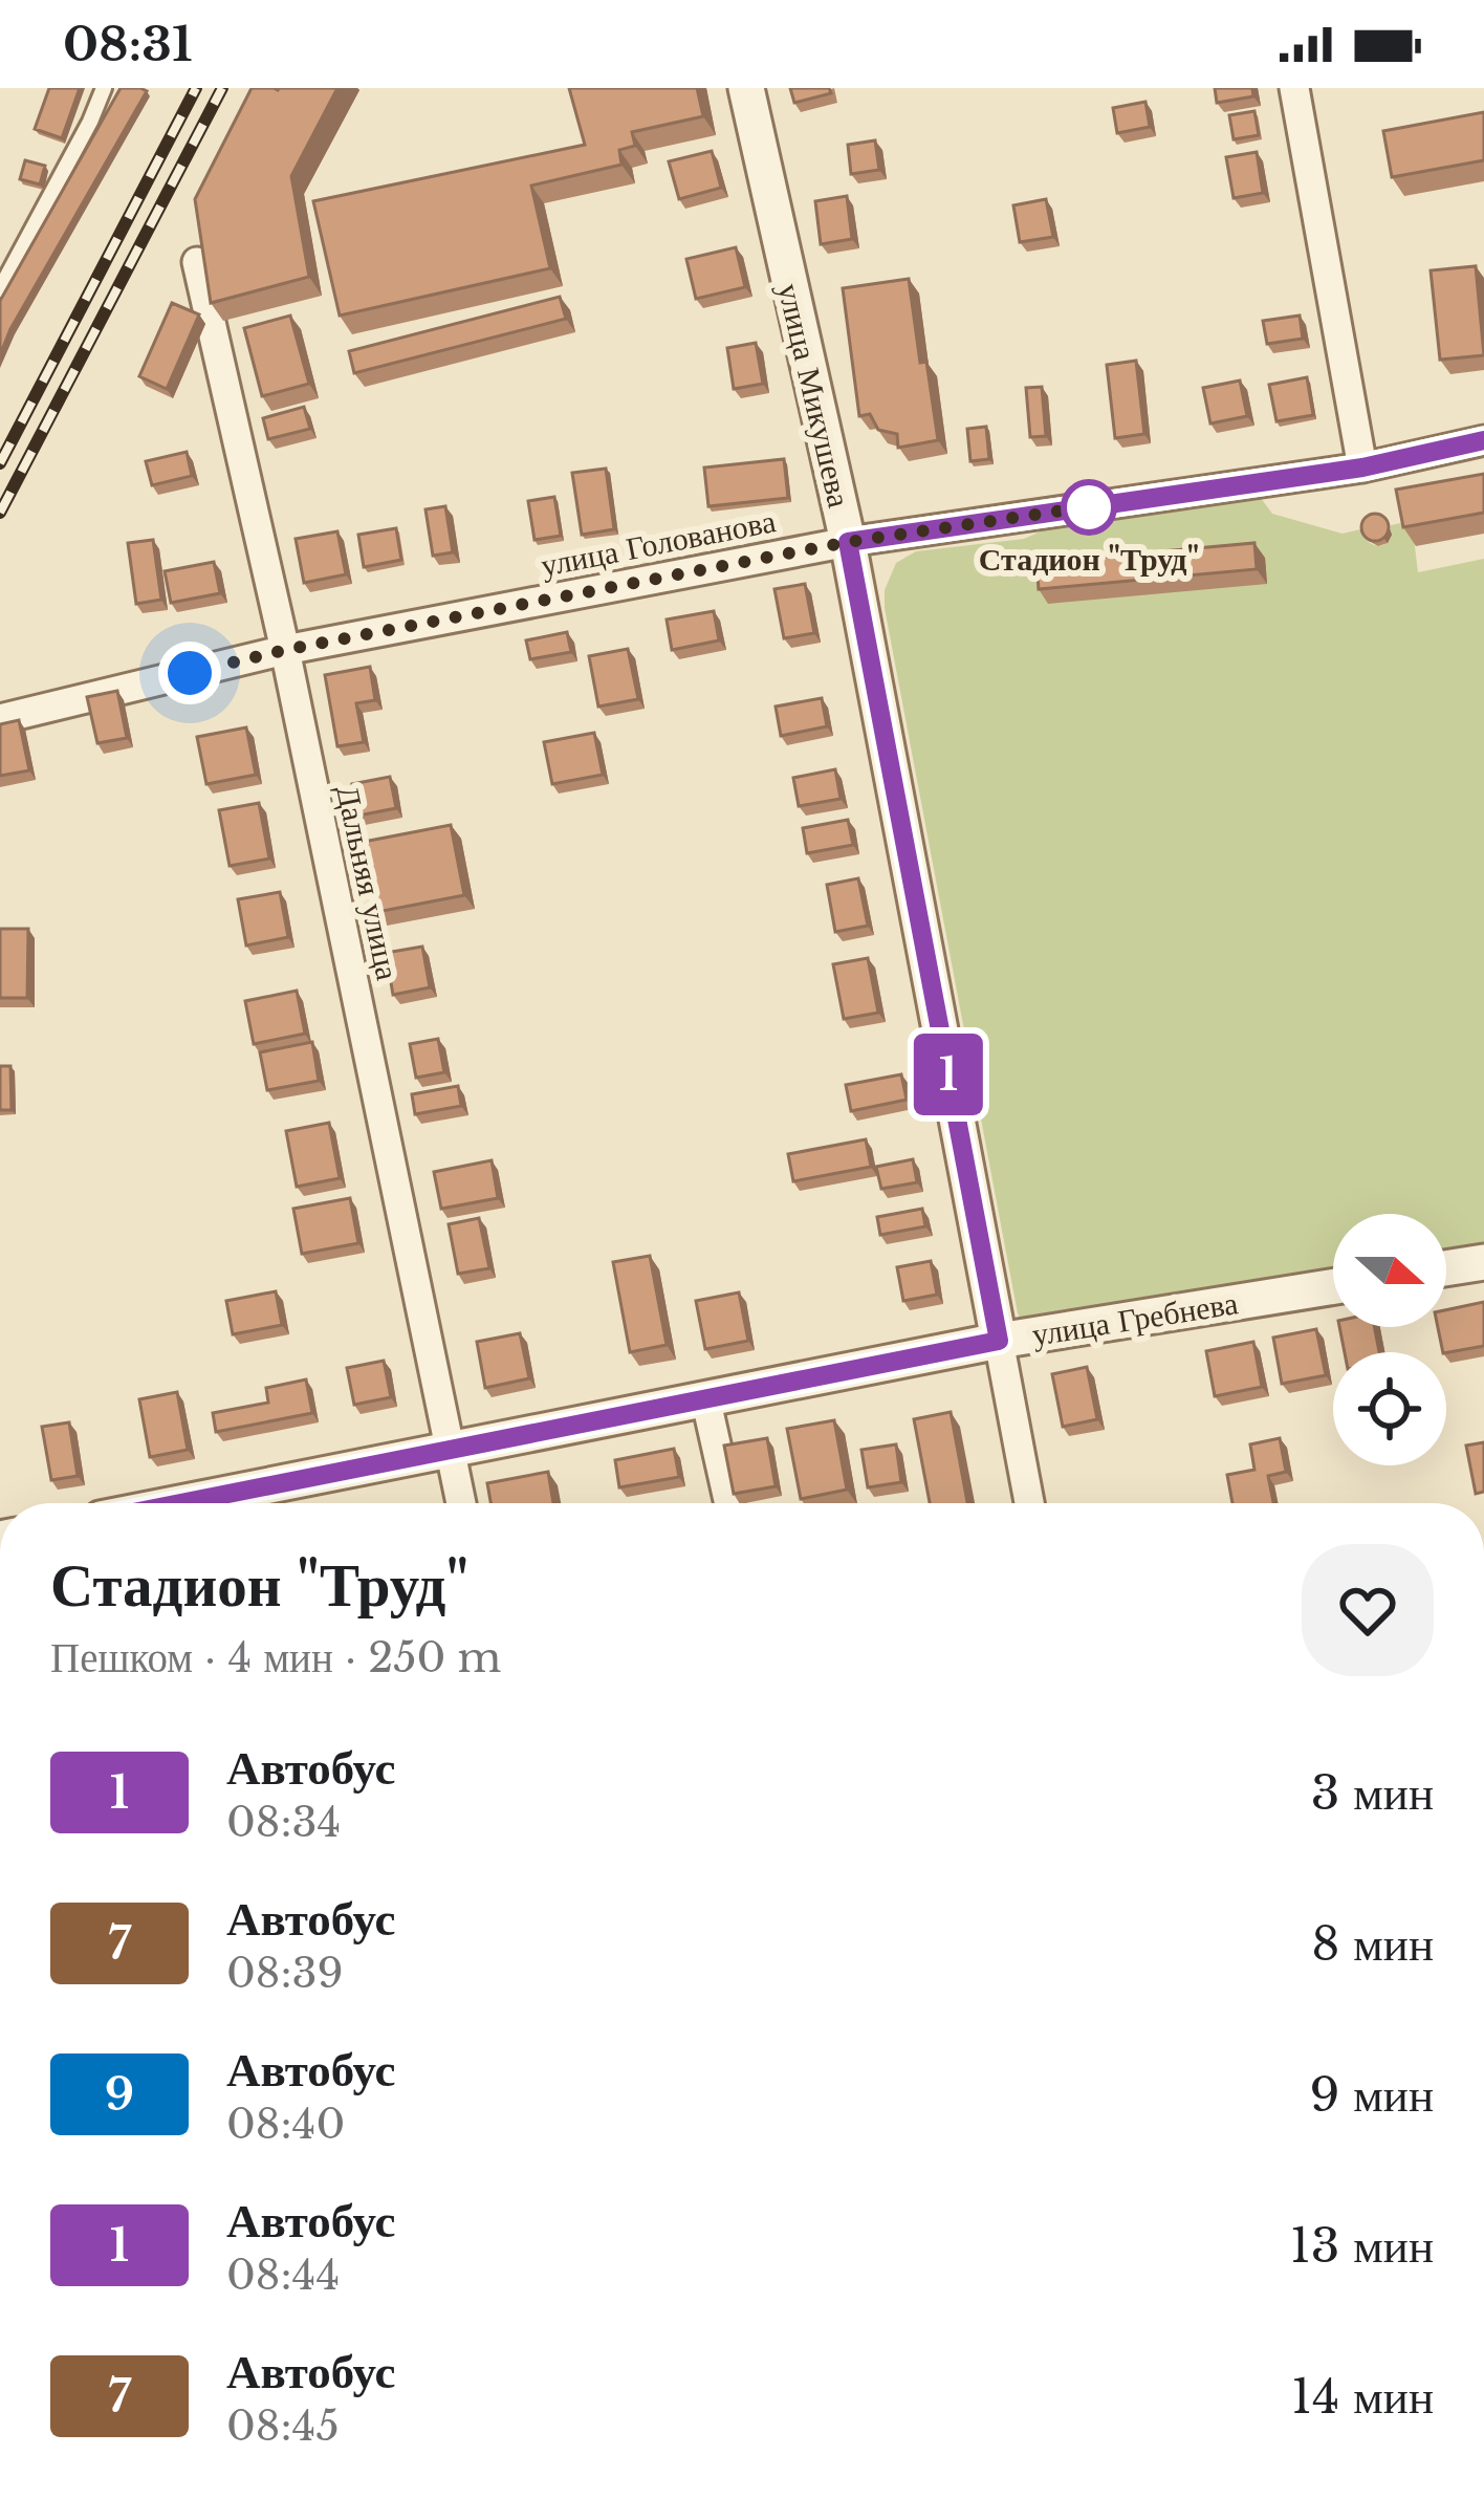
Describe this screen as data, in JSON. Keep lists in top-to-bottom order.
{
  "streets": {
    "street": [
      "улица Микушева",
      "улица Голованова",
      "Дальняя улица",
      "улица Гребнева"
    ]
  },
  "crossings": [
    ["улица Микушева", "улица Голованова"],
    ["улица Микушева", "улица Гребнева"],
    ["улица Голованова", "Дальняя улица"],
    ["Дальняя улица", "улица Гребнева"]
  ],
  "places": ["Стадион \"Труд\""],
  "lines": ["bus line 1"],
  "north": "right",
  "page": {
    "status": "08:31",
    "on_map": "1",
    "heading": ["Стадион \"Труд\"", "Пешком · 4 мин · 250 m"],
    "list": [
      {
        "mark": "1",
        "name": "Автобус",
        "note": "08:34",
        "value": "3 мин"
      },
      {
        "mark": "7",
        "name": "Автобус",
        "note": "08:39",
        "value": "8 мин"
      },
      {
        "mark": "9",
        "name": "Автобус",
        "note": "08:40",
        "value": "9 мин"
      },
      {
        "mark": "1",
        "name": "Автобус",
        "note": "08:44",
        "value": "13 мин"
      },
      {
        "mark": "7",
        "name": "Автобус",
        "note": "08:45",
        "value": "14 мин"
      }
    ]
  }
}
